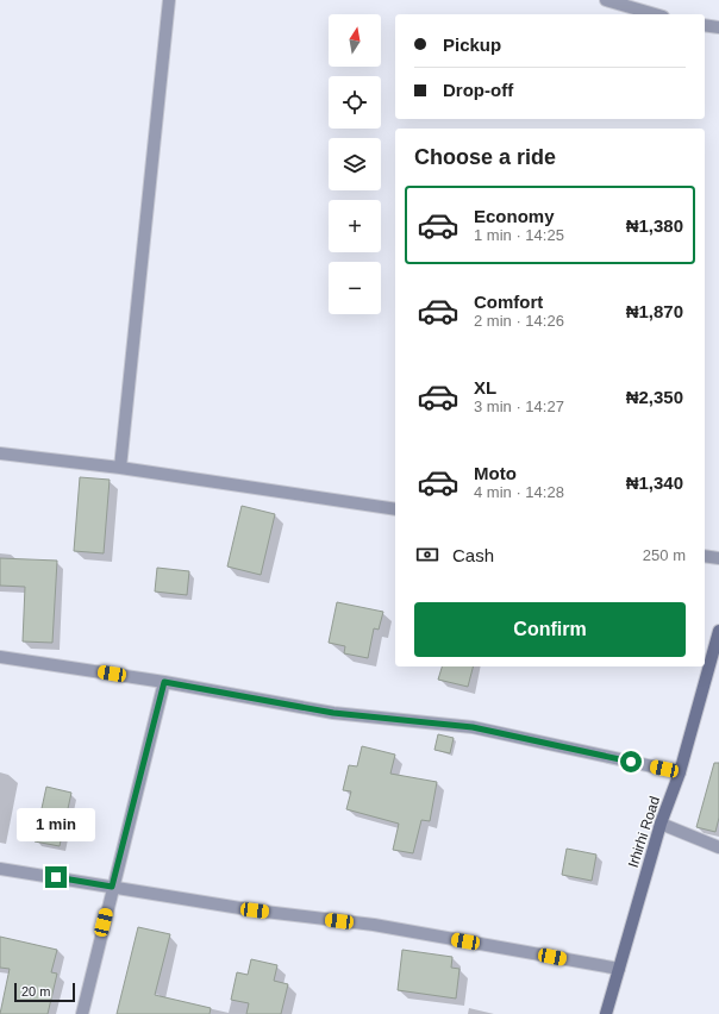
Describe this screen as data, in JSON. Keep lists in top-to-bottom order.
{
  "streets": {
    "street": ["Irhirhi Road"]
  },
  "scale_bar": "20 m",
  "north": "top",
  "page": {
    "map_buttons": ["+", "−"],
    "banner": ["Pickup", "Drop-off"],
    "heading": "Choose a ride",
    "list": [
      {
        "name": "Economy",
        "note": "1 min · 14:25",
        "value": "₦1,380"
      },
      {
        "name": "Comfort",
        "note": "2 min · 14:26",
        "value": "₦1,870"
      },
      {
        "name": "XL",
        "note": "3 min · 14:27",
        "value": "₦2,350"
      },
      {
        "name": "Moto",
        "note": "4 min · 14:28",
        "value": "₦1,340"
      }
    ],
    "pay": ["Cash", "250 m"],
    "buttons": "Confirm",
    "bubble": "1 min",
    "scale": "20 m"
  }
}
